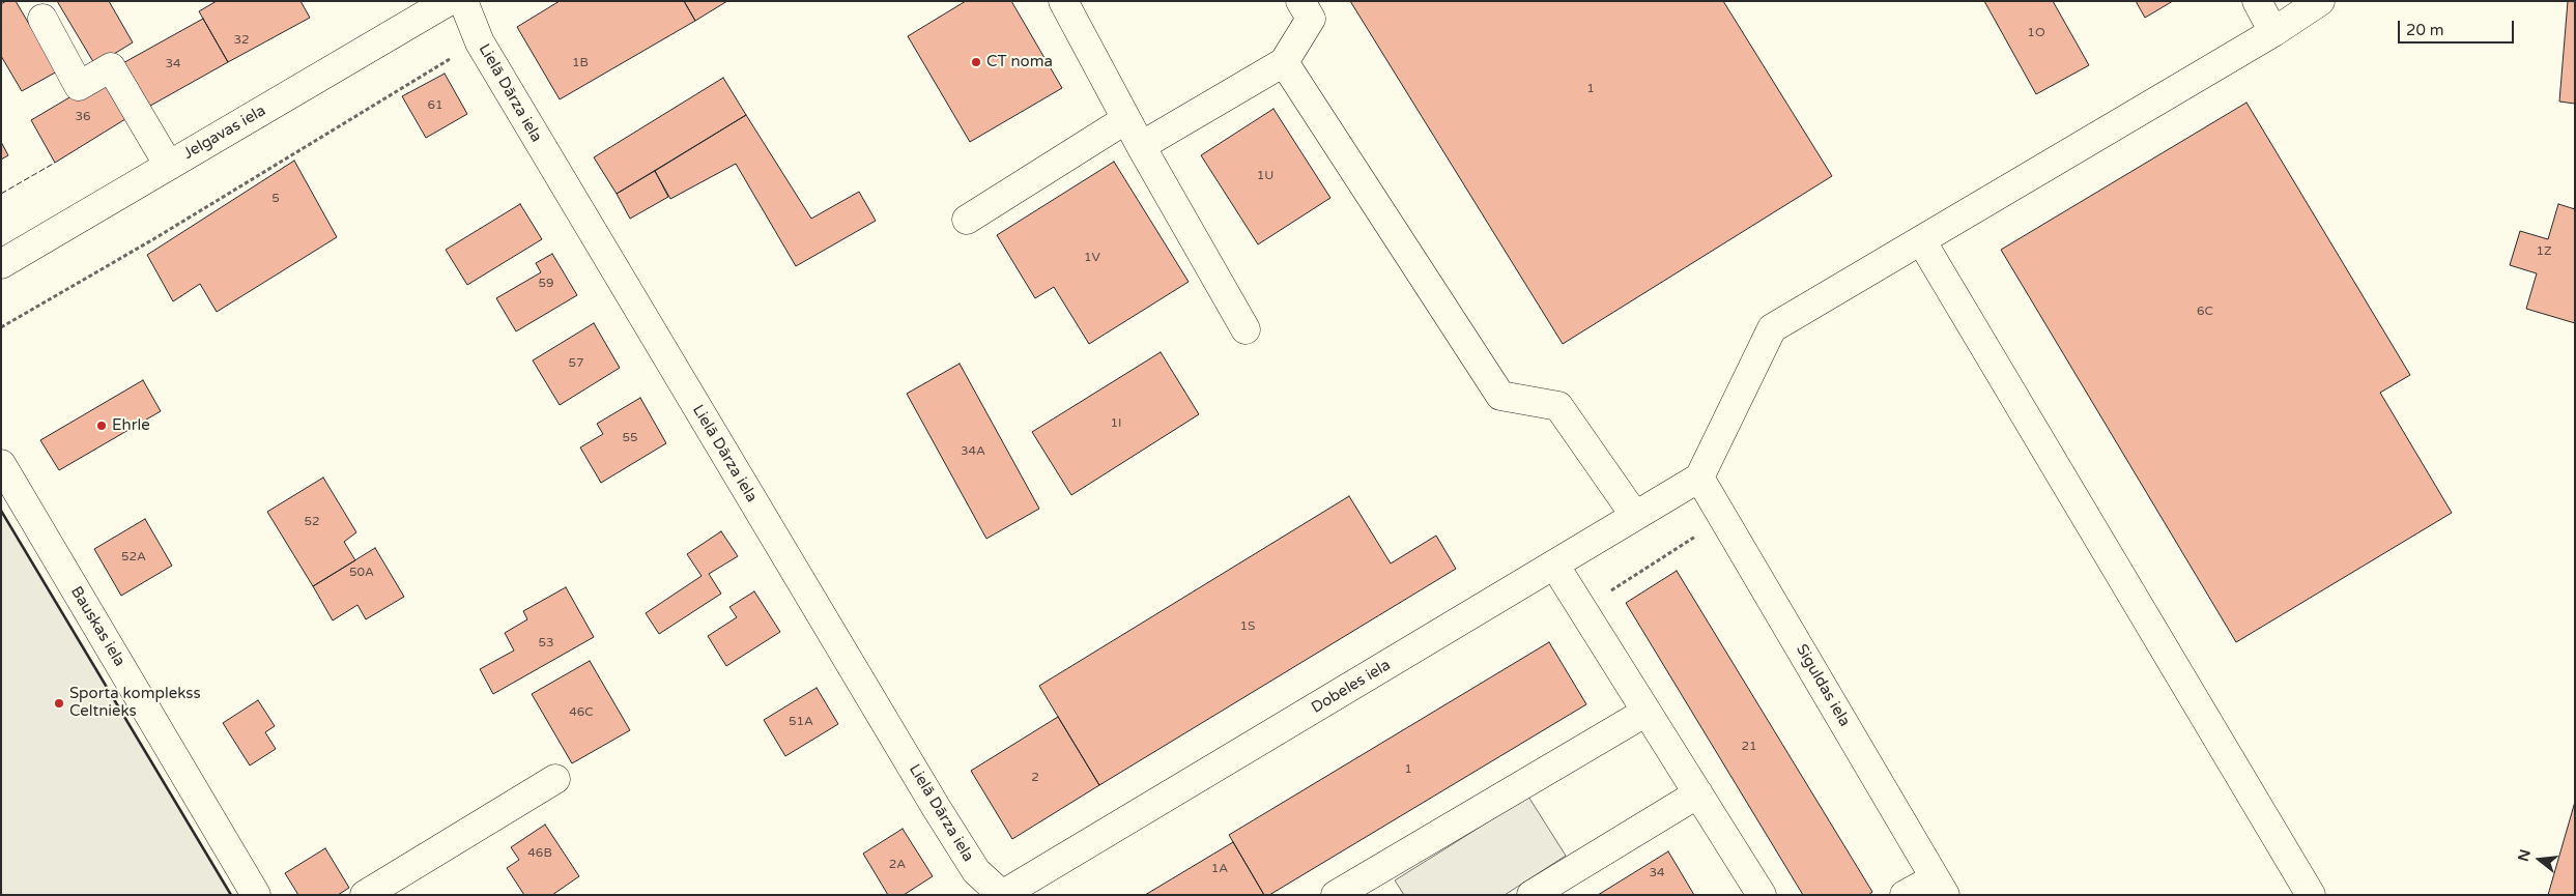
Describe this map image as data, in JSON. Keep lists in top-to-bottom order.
{
  "streets": {
    "street": [
      "Lielā Dārza iela",
      "Jelgavas iela",
      "Bauskas iela",
      "Siguldas iela",
      "Dobeles iela"
    ]
  },
  "crossings": [
    ["Lielā Dārza iela", "Dobeles iela"],
    ["Siguldas iela", "Dobeles iela"]
  ],
  "places": ["CT noma", "Ehrle", "Sporta komplekss Celtnieks"],
  "house_numbers": [
    "1O",
    "32",
    "1B",
    "34",
    "1",
    "61",
    "36",
    "1U",
    "5",
    "1Z",
    "1V",
    "59",
    "6C",
    "57",
    "1I",
    "55",
    "34A",
    "52",
    "52A",
    "50A",
    "1S",
    "53",
    "46C",
    "51A",
    "21",
    "1",
    "2",
    "46B",
    "2A",
    "1A",
    "34"
  ],
  "scale_bar": "20 m",
  "north": "left"
}
